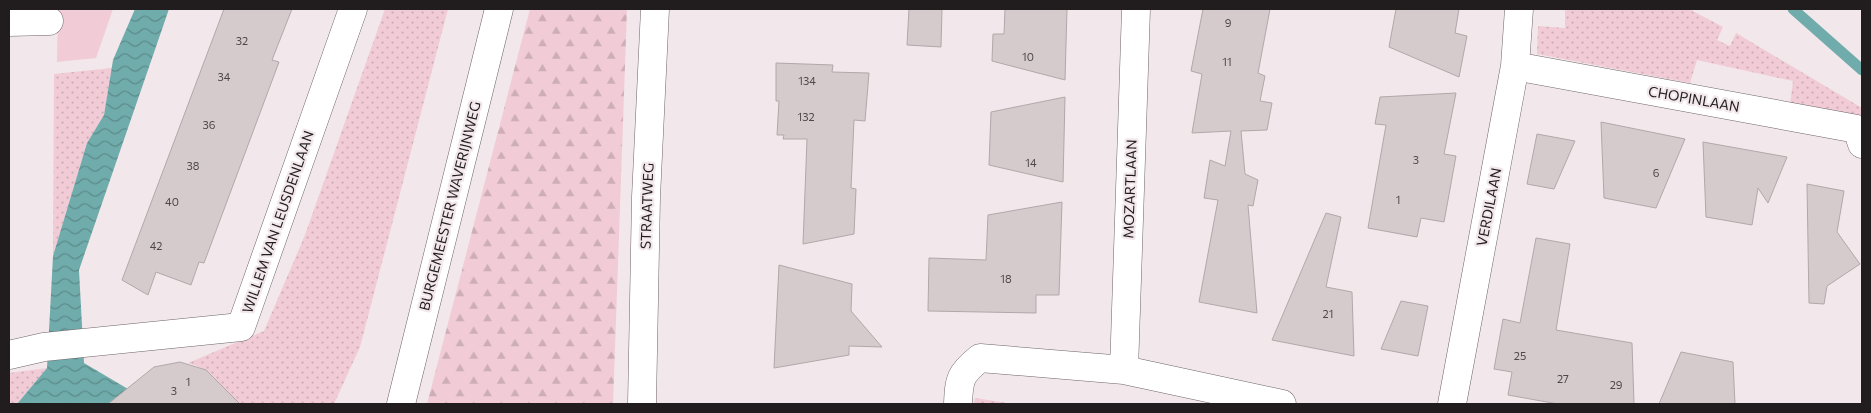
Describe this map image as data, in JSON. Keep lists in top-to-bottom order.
{
  "streets": {
    "street": [
      "CHOPINLAAN",
      "MOZARTLAAN",
      "BURGEMEESTER WAVERIJNWEG",
      "STRAATWEG",
      "VERDILAAN",
      "WILLEM VAN LEUSDENLAAN"
    ]
  },
  "crossings": [
    ["CHOPINLAAN", "VERDILAAN"]
  ],
  "house_numbers": [
    "9",
    "32",
    "10",
    "11",
    "34",
    "134",
    "132",
    "36",
    "3",
    "14",
    "38",
    "6",
    "1",
    "40",
    "42",
    "18",
    "21",
    "25",
    "27",
    "1",
    "29",
    "3"
  ]
}
